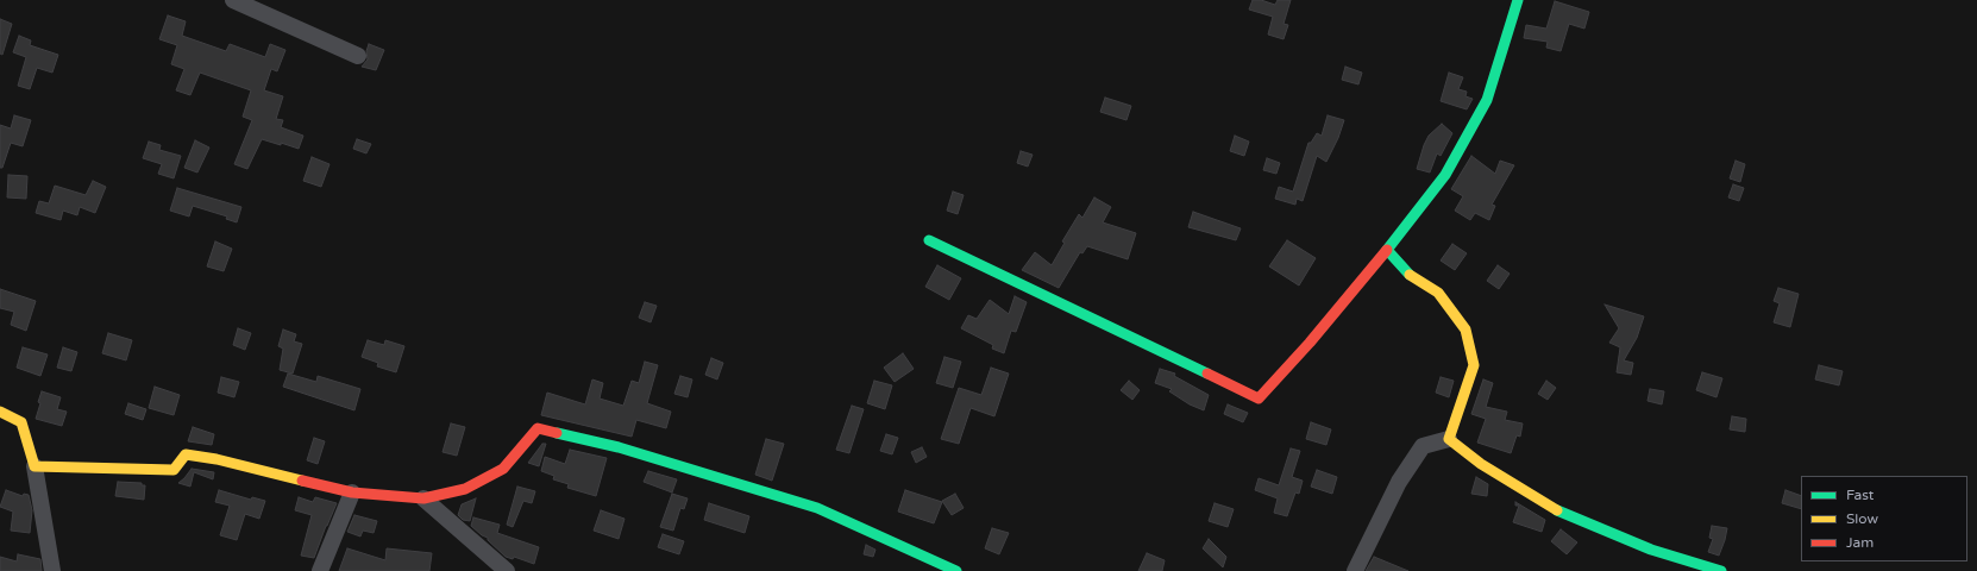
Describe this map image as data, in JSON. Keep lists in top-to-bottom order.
{
  "legend": ["Fast", "Slow", "Jam"]
}
